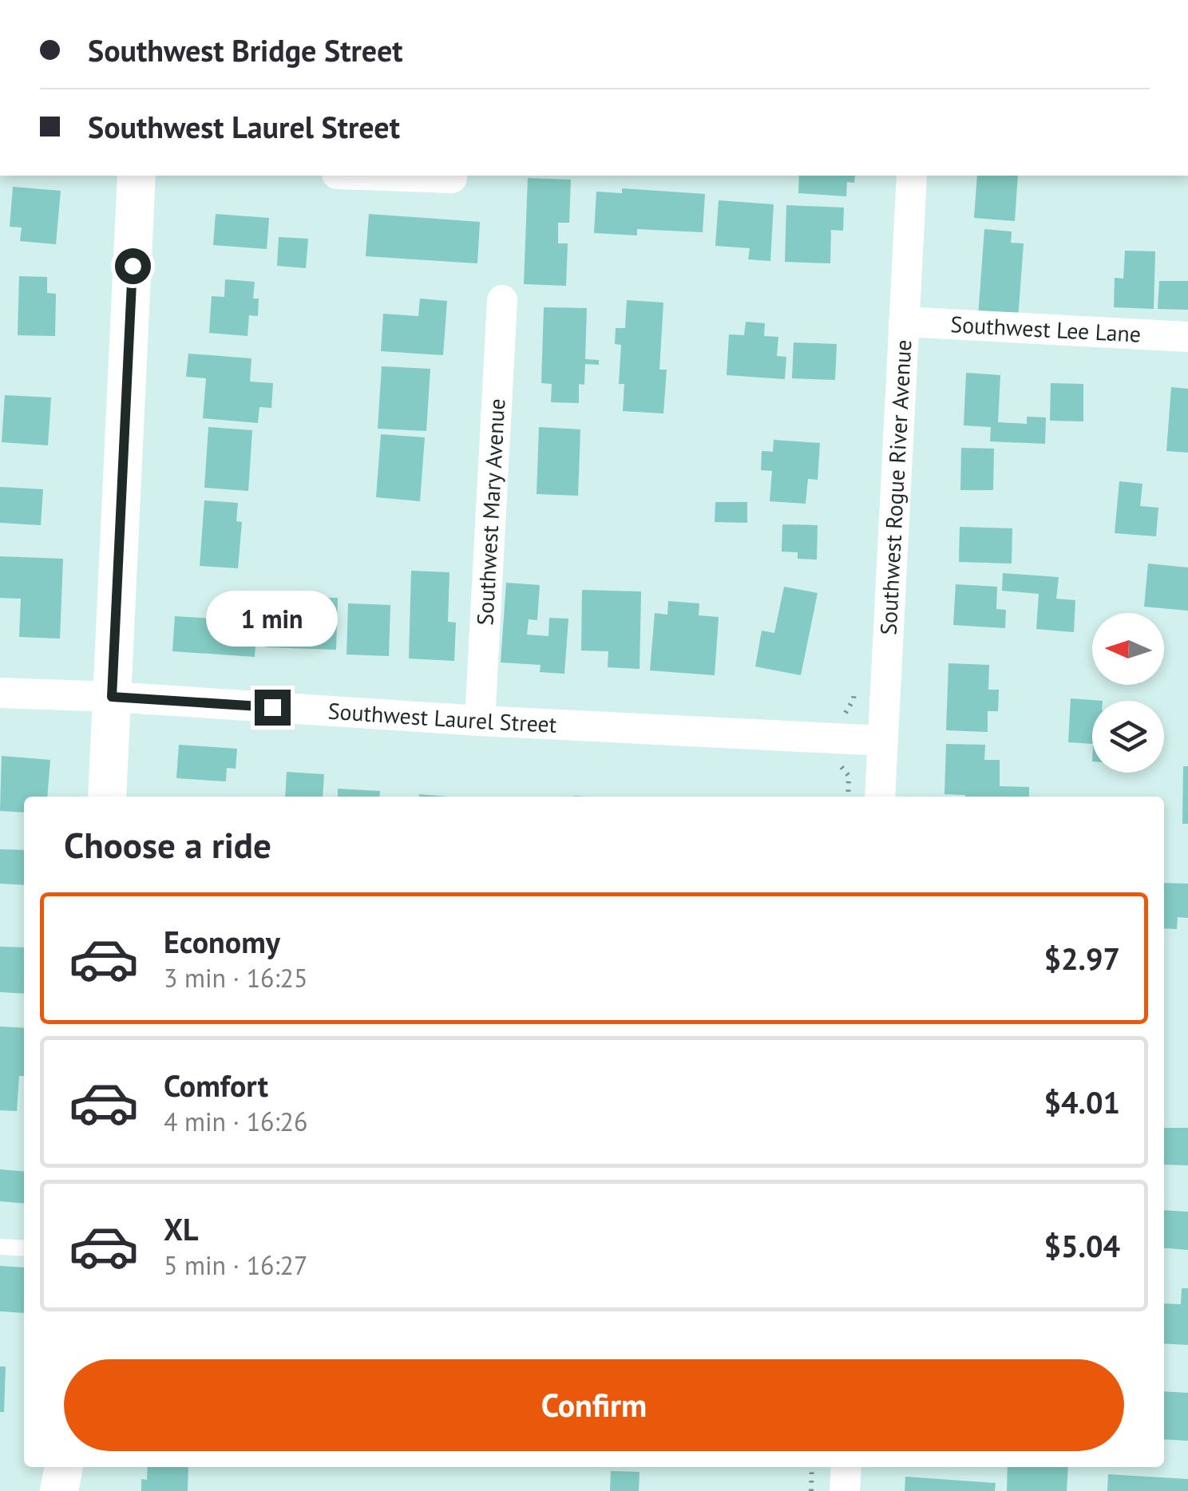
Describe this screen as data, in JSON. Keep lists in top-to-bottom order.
{
  "streets": {
    "street": [
      "Southwest Lee Lane",
      "Southwest Rogue River Avenue",
      "Southwest Mary Avenue",
      "Southwest Laurel Street"
    ]
  },
  "crossings": [
    ["Southwest Lee Lane", "Southwest Rogue River Avenue"],
    ["Southwest Rogue River Avenue", "Southwest Laurel Street"],
    ["Southwest Mary Avenue", "Southwest Laurel Street"]
  ],
  "north": "left",
  "page": {
    "banner": ["Southwest Bridge Street", "Southwest Laurel Street"],
    "bubble": "1 min",
    "heading": "Choose a ride",
    "list": [
      {
        "name": "Economy",
        "note": "3 min · 16:25",
        "value": "$2.97"
      },
      {
        "name": "Comfort",
        "note": "4 min · 16:26",
        "value": "$4.01"
      },
      {
        "name": "XL",
        "note": "5 min · 16:27",
        "value": "$5.04"
      }
    ],
    "buttons": "Confirm"
  }
}
